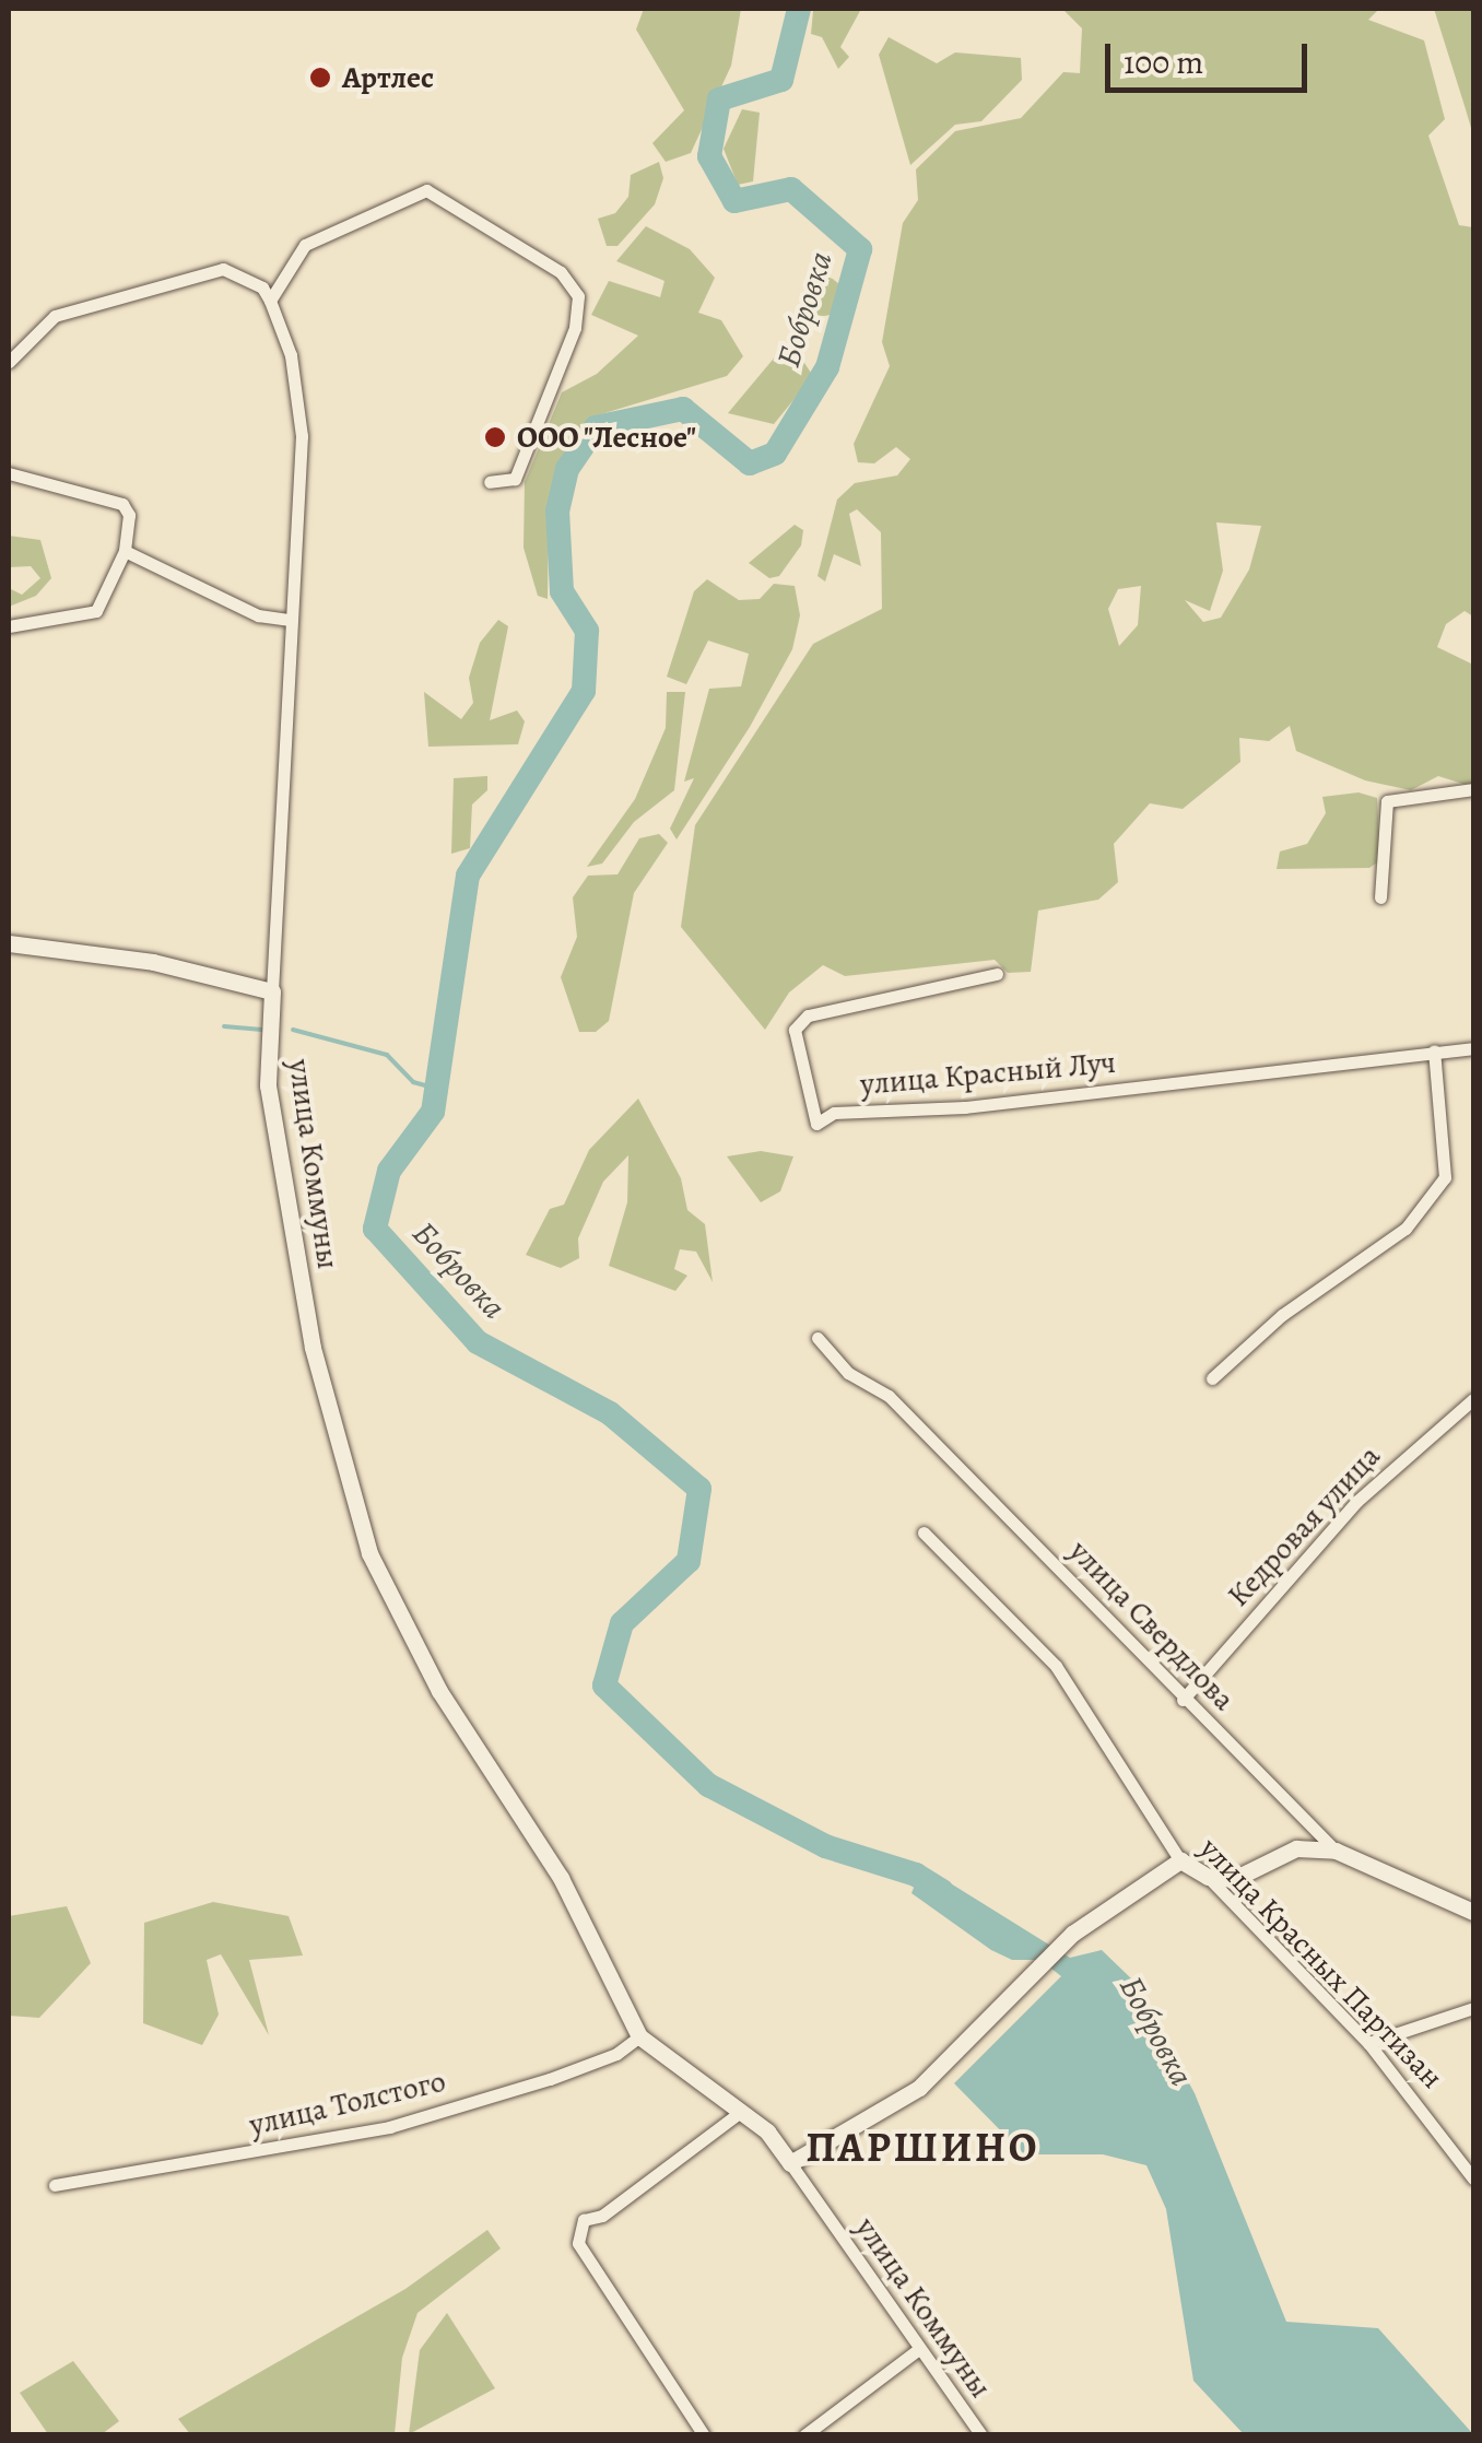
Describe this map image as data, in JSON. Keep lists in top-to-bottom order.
{
  "streets": {
    "street": [
      "улица Красный Луч",
      "улица Коммуны",
      "Кедровая улица",
      "улица Свердлова",
      "улица Красных Партизан",
      "улица Толстого"
    ]
  },
  "crossings": [
    ["улица Коммуны", "улица Толстого"],
    ["Кедровая улица", "улица Свердлова"]
  ],
  "districts": ["ПАРШИНО"],
  "water": ["Бобровка"],
  "places": ["Артлес", "ООО \"Лесное\""],
  "scale_bar": "100 m"
}
